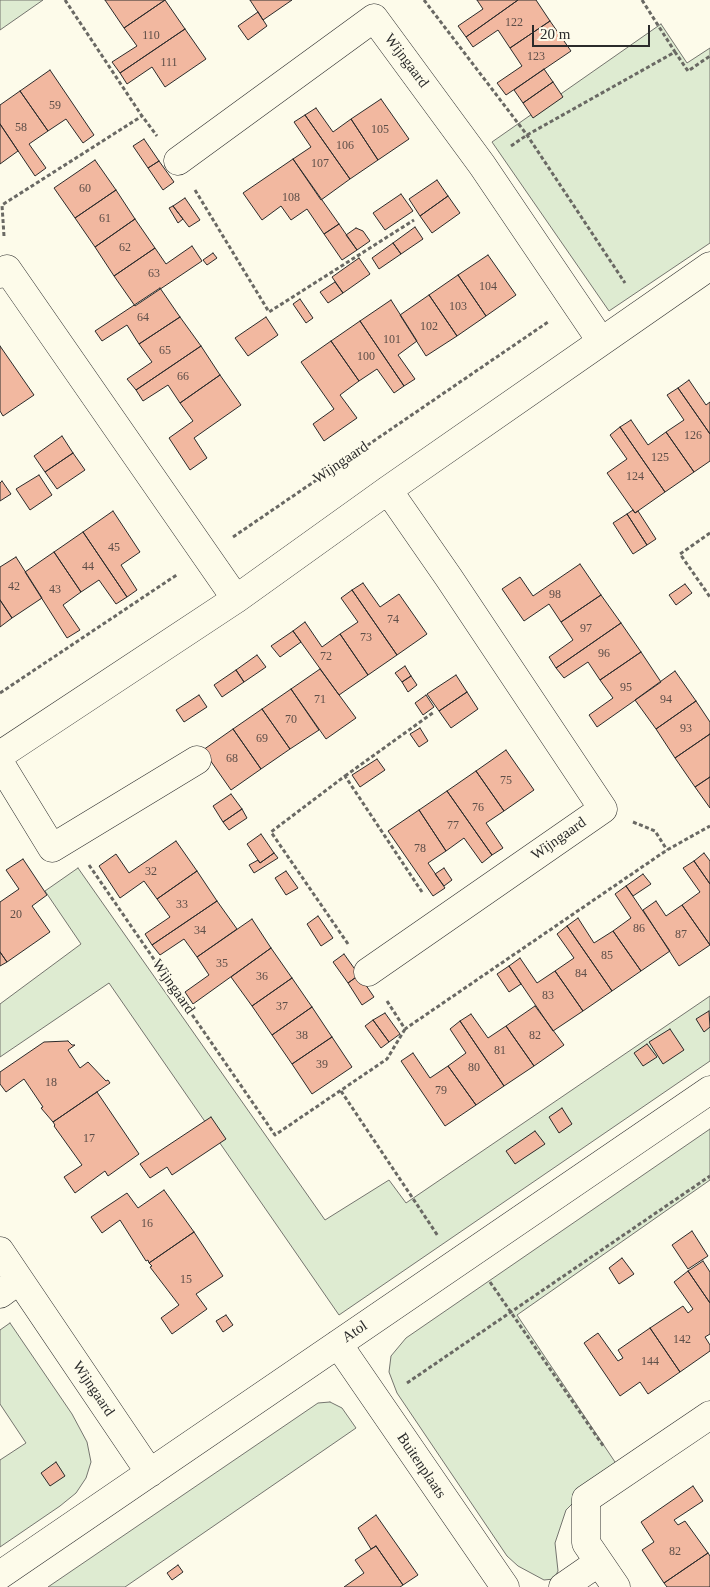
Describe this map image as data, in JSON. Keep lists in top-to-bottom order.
{
  "streets": {
    "street": ["Wijngaard", "Atol", "Buitenplaats"]
  },
  "crossings": [
    ["Wijngaard", "Atol"],
    ["Atol", "Buitenplaats"]
  ],
  "house_numbers": [
    "122",
    "110",
    "123",
    "111",
    "59",
    "58",
    "105",
    "106",
    "107",
    "60",
    "108",
    "61",
    "62",
    "63",
    "104",
    "103",
    "64",
    "102",
    "101",
    "65",
    "100",
    "66",
    "126",
    "125",
    "124",
    "45",
    "44",
    "42",
    "43",
    "98",
    "74",
    "97",
    "73",
    "96",
    "72",
    "95",
    "71",
    "94",
    "70",
    "93",
    "69",
    "68",
    "75",
    "76",
    "77",
    "78",
    "32",
    "33",
    "20",
    "86",
    "34",
    "87",
    "85",
    "35",
    "84",
    "36",
    "83",
    "37",
    "38",
    "82",
    "81",
    "39",
    "80",
    "18",
    "79",
    "17",
    "16",
    "15",
    "142",
    "144",
    "82"
  ],
  "scale_bar": "20 m"
}
